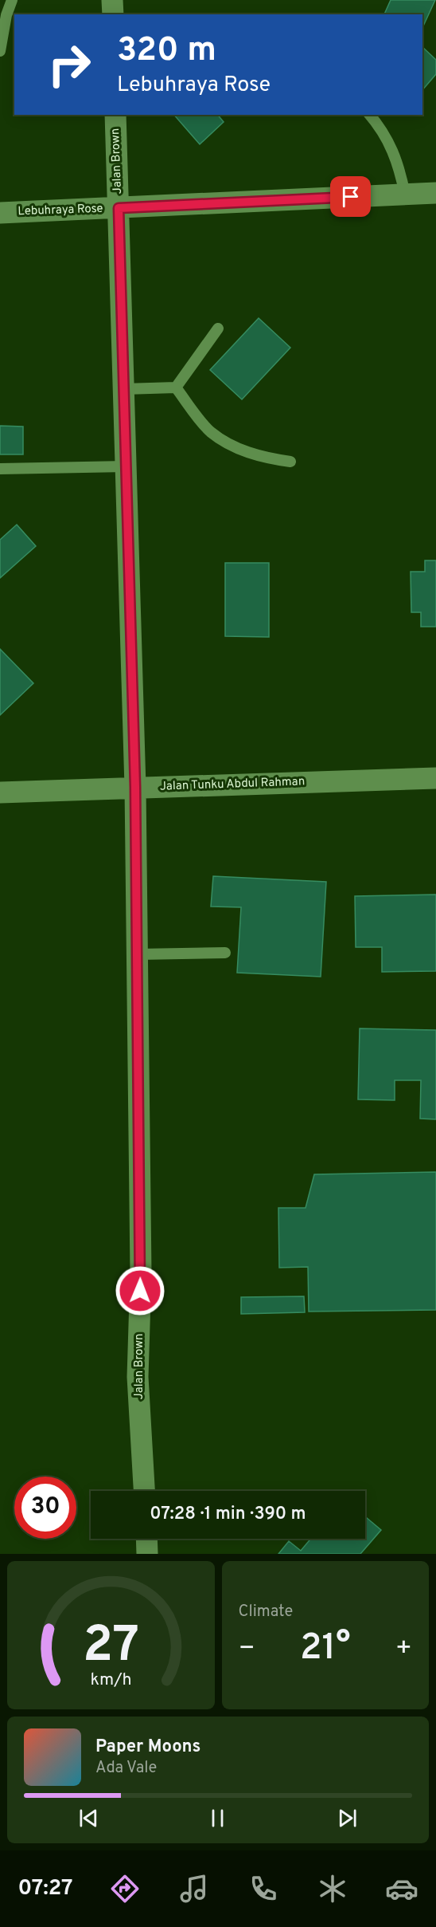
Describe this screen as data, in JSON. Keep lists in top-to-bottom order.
{
  "streets": {
    "street": ["Jalan Brown", "Lebuhraya Rose", "Jalan Tunku Abdul Rahman"]
  },
  "crossings": [
    ["Jalan Brown", "Lebuhraya Rose"],
    ["Jalan Brown", "Jalan Tunku Abdul Rahman"]
  ],
  "page": {
    "turn": ["320 m", "Lebuhraya Rose"],
    "limit": "30",
    "trip": "07:28 · 1 min · 390 m",
    "tile": "Climate",
    "heat": ["−", "21°", "+"],
    "song": ["Paper Moons", "Ada Vale"],
    "tabs": "07:27",
    "gauge": ["27", "km/h"]
  }
}
